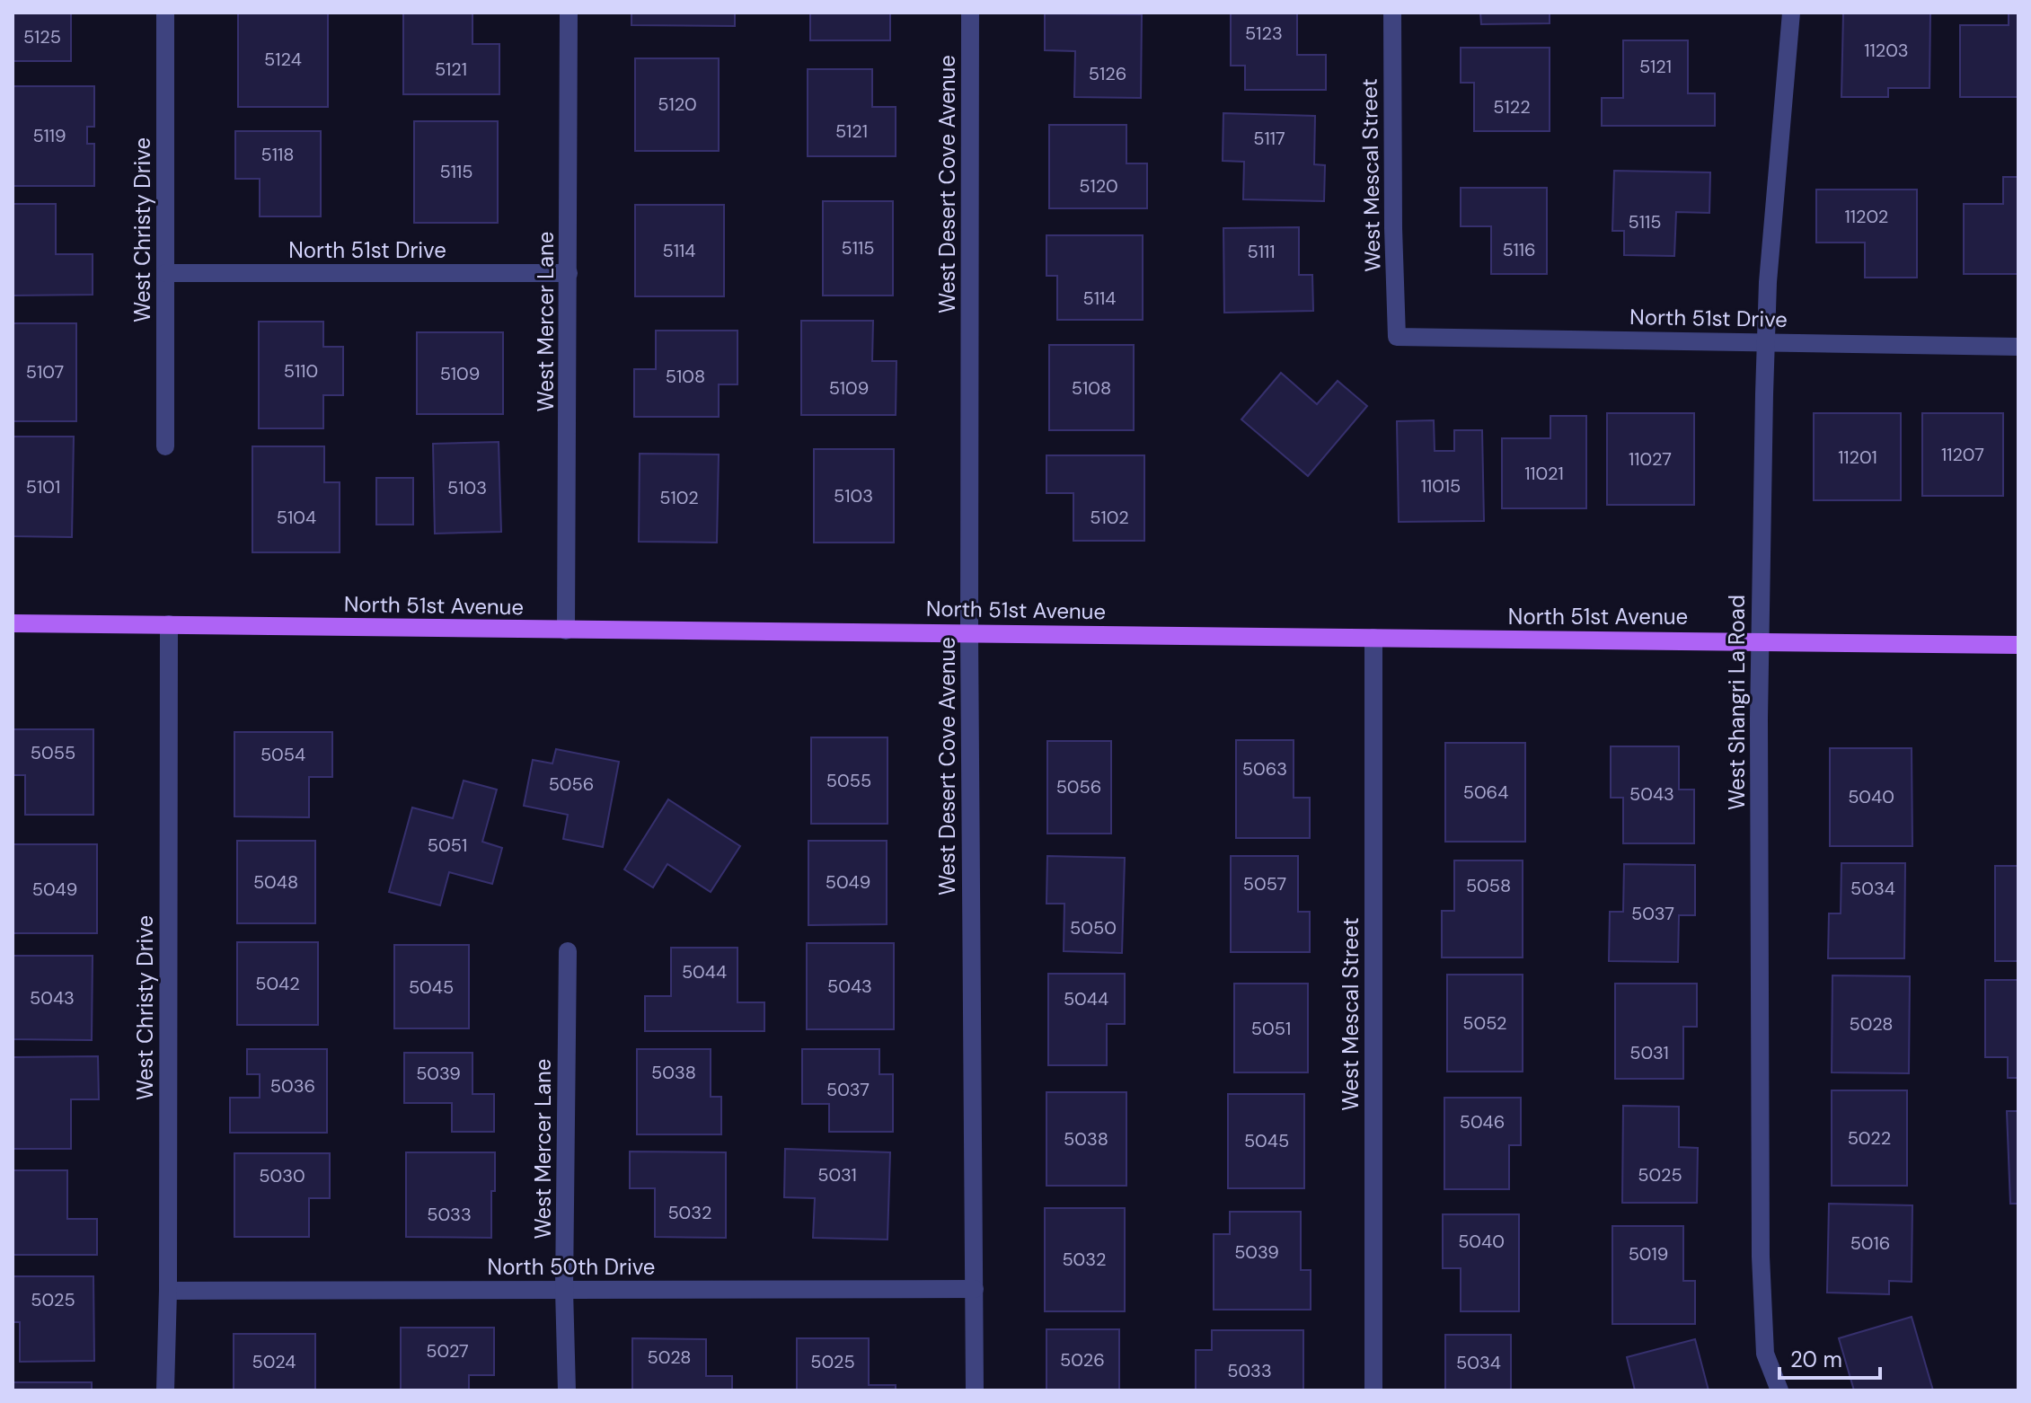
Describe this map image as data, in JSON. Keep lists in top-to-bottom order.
{
  "streets": {
    "main road": ["North 51st Avenue"],
    "street": [
      "West Mescal Street",
      "West Desert Cove Avenue",
      "West Christy Drive",
      "North 51st Drive",
      "West Mercer Lane",
      "West Shangri La Road",
      "North 50th Drive"
    ]
  },
  "crossings": [
    ["West Mescal Street", "North 51st Drive"],
    ["West Mescal Street", "North 51st Avenue"],
    ["West Desert Cove Avenue", "North 51st Avenue"],
    ["West Desert Cove Avenue", "North 50th Drive"],
    ["West Christy Drive", "North 51st Drive"],
    ["West Christy Drive", "North 51st Avenue"],
    ["West Christy Drive", "North 50th Drive"],
    ["North 51st Drive", "West Mercer Lane"],
    ["North 51st Drive", "West Shangri La Road"],
    ["West Mercer Lane", "North 51st Avenue"],
    ["West Mercer Lane", "North 50th Drive"],
    ["North 51st Avenue", "West Shangri La Road"]
  ],
  "house_numbers": [
    "5123",
    "5125",
    "11203",
    "5124",
    "5121",
    "5121",
    "5126",
    "5120",
    "5122",
    "5121",
    "5119",
    "5117",
    "5118",
    "5115",
    "5120",
    "11202",
    "5115",
    "5115",
    "5116",
    "5114",
    "5111",
    "5114",
    "5110",
    "5107",
    "5109",
    "5108",
    "5109",
    "5108",
    "11207",
    "11201",
    "11027",
    "11021",
    "11015",
    "5101",
    "5103",
    "5103",
    "5102",
    "5104",
    "5102",
    "5055",
    "5054",
    "5063",
    "5055",
    "5056",
    "5056",
    "5064",
    "5043",
    "5040",
    "5051",
    "5048",
    "5049",
    "5057",
    "5058",
    "5034",
    "5049",
    "5037",
    "5050",
    "5044",
    "5042",
    "5043",
    "5045",
    "5043",
    "5044",
    "5052",
    "5028",
    "5051",
    "5031",
    "5038",
    "5039",
    "5036",
    "5037",
    "5046",
    "5022",
    "5038",
    "5045",
    "5031",
    "5025",
    "5030",
    "5032",
    "5033",
    "5040",
    "5016",
    "5039",
    "5019",
    "5032",
    "5025",
    "5027",
    "5028",
    "5026",
    "5024",
    "5025",
    "5034",
    "5033"
  ],
  "scale_bar": "20 m"
}
